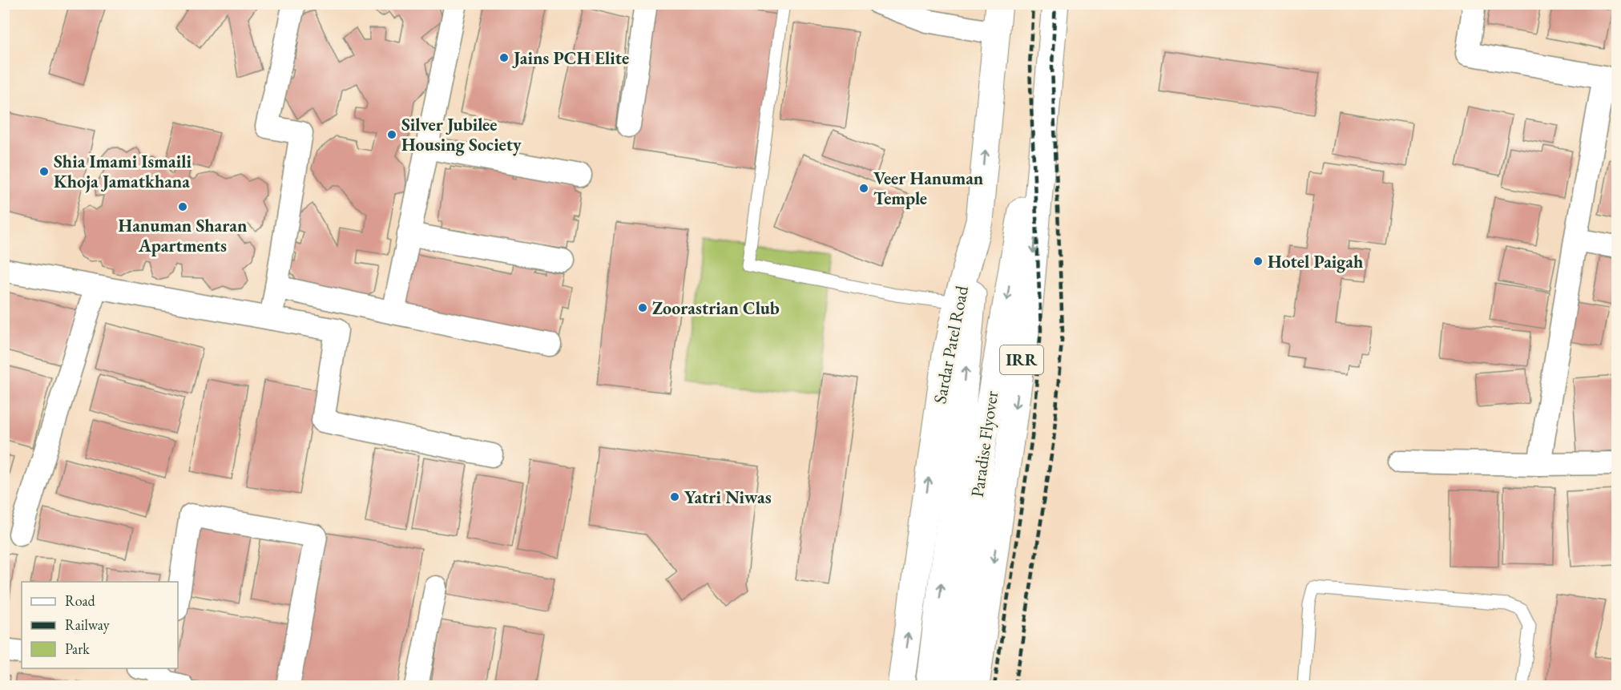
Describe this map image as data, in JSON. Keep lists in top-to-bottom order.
{
  "streets": {
    "main road": ["Sardar Patel Road", "IRR", "Paradise Flyover"]
  },
  "crossings": [
    ["Sardar Patel Road", "Paradise Flyover"],
    ["IRR", "Paradise Flyover"]
  ],
  "places": [
    "Jains PCH Elite",
    "Silver Jubilee Housing Society",
    "Shia Imami Ismaili Khoja Jamatkhana",
    "Veer Hanuman Temple",
    "Hanuman Sharan Apartments",
    "Hotel Paigah",
    "Zoorastrian Club",
    "Yatri Niwas"
  ],
  "legend": ["Road", "Railway", "Park"]
}
